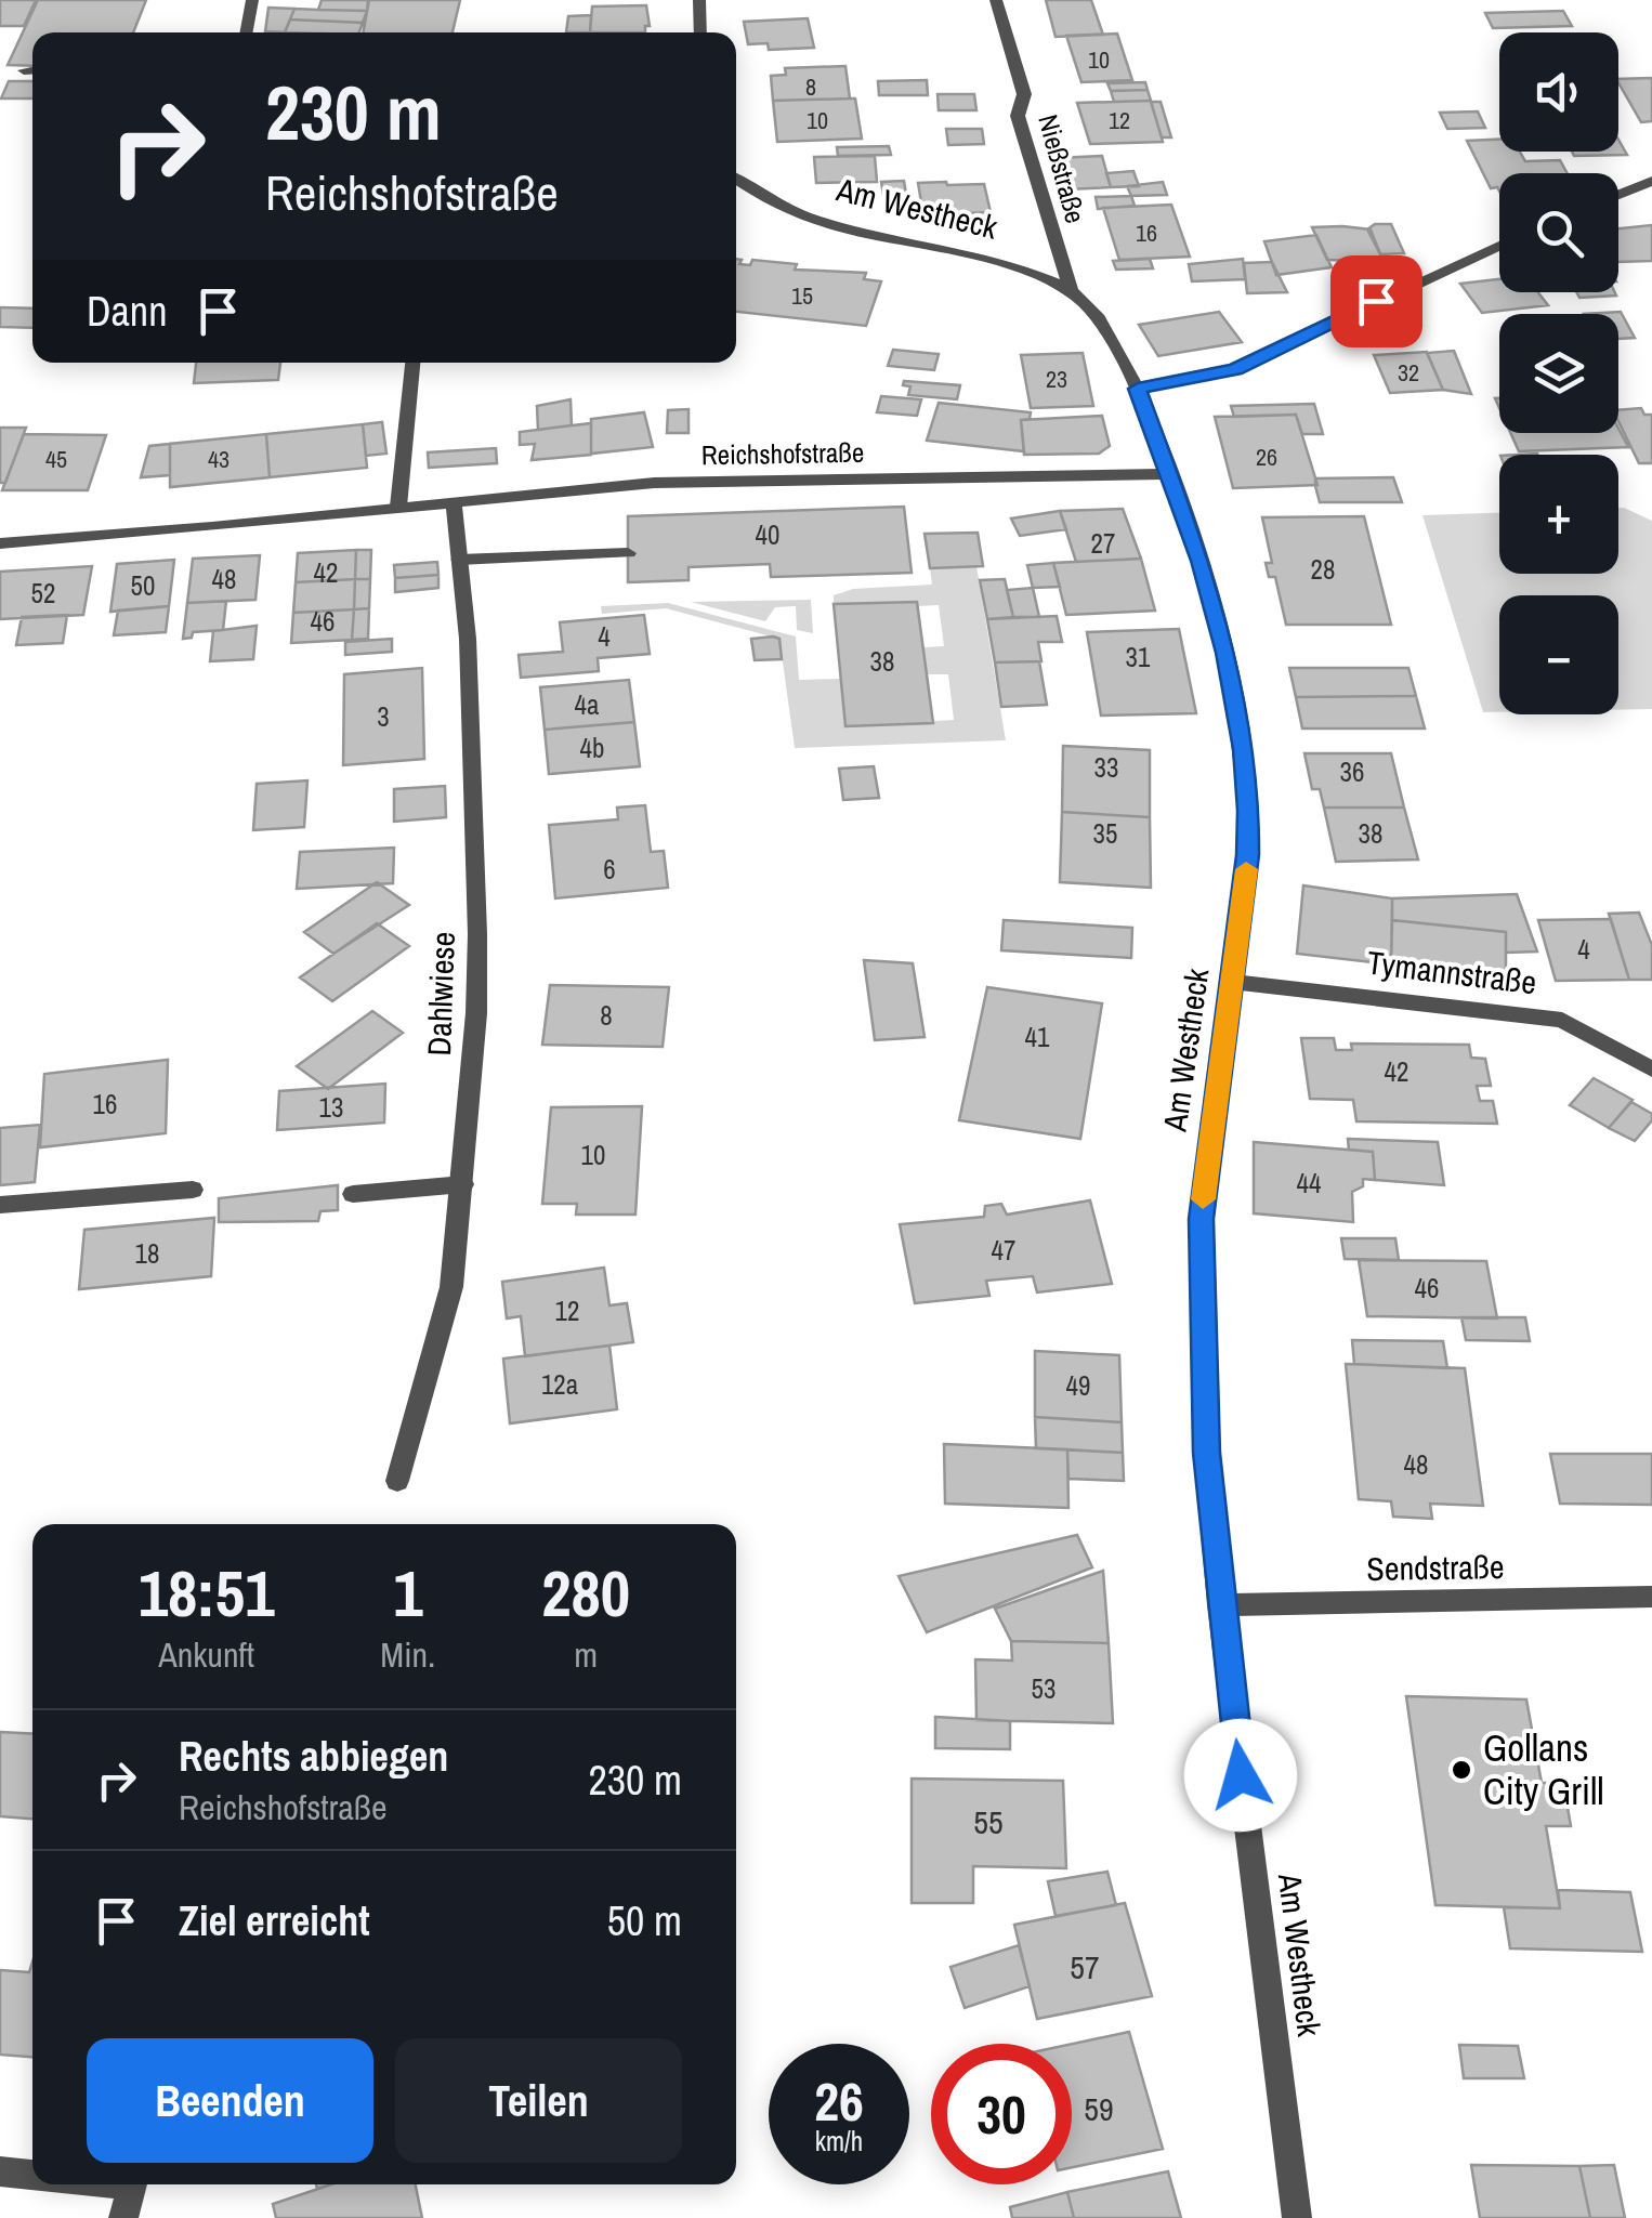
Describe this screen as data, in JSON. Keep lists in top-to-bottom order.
{
  "streets": {
    "street": [
      "Nießstraße",
      "Am Westheck",
      "Reichshofstraße",
      "Tymannstraße",
      "Dahlwiese",
      "Sendstraße"
    ]
  },
  "crossings": [
    ["Nießstraße", "Am Westheck"],
    ["Am Westheck", "Reichshofstraße"],
    ["Am Westheck", "Tymannstraße"],
    ["Am Westheck", "Sendstraße"],
    ["Reichshofstraße", "Dahlwiese"]
  ],
  "places": ["Gollans City Grill"],
  "house_numbers": [
    "10",
    "8",
    "10",
    "12",
    "16",
    "15",
    "32",
    "23",
    "26",
    "45",
    "43",
    "40",
    "27",
    "28",
    "42",
    "48",
    "50",
    "52",
    "46",
    "4",
    "31",
    "38",
    "4a",
    "3",
    "4b",
    "33",
    "36",
    "35",
    "38",
    "6",
    "4",
    "8",
    "41",
    "42",
    "16",
    "13",
    "10",
    "44",
    "47",
    "18",
    "46",
    "12",
    "12a",
    "49",
    "48",
    "53",
    "55",
    "57",
    "59"
  ],
  "page": {
    "map_buttons": ["+", "−"],
    "turn": ["230 m", "Reichshofstraße"],
    "then": "Dann",
    "eta": [
      "18:51",
      "Ankunft",
      "1",
      "Min.",
      "280",
      "m"
    ],
    "list": [
      {
        "name": "Rechts abbiegen",
        "note": "Reichshofstraße",
        "value": "230 m"
      },
      {
        "name": "Ziel erreicht",
        "value": "50 m"
      }
    ],
    "buttons": ["Beenden", "Teilen"],
    "speed": "26 km/h",
    "limit": "30"
  }
}
